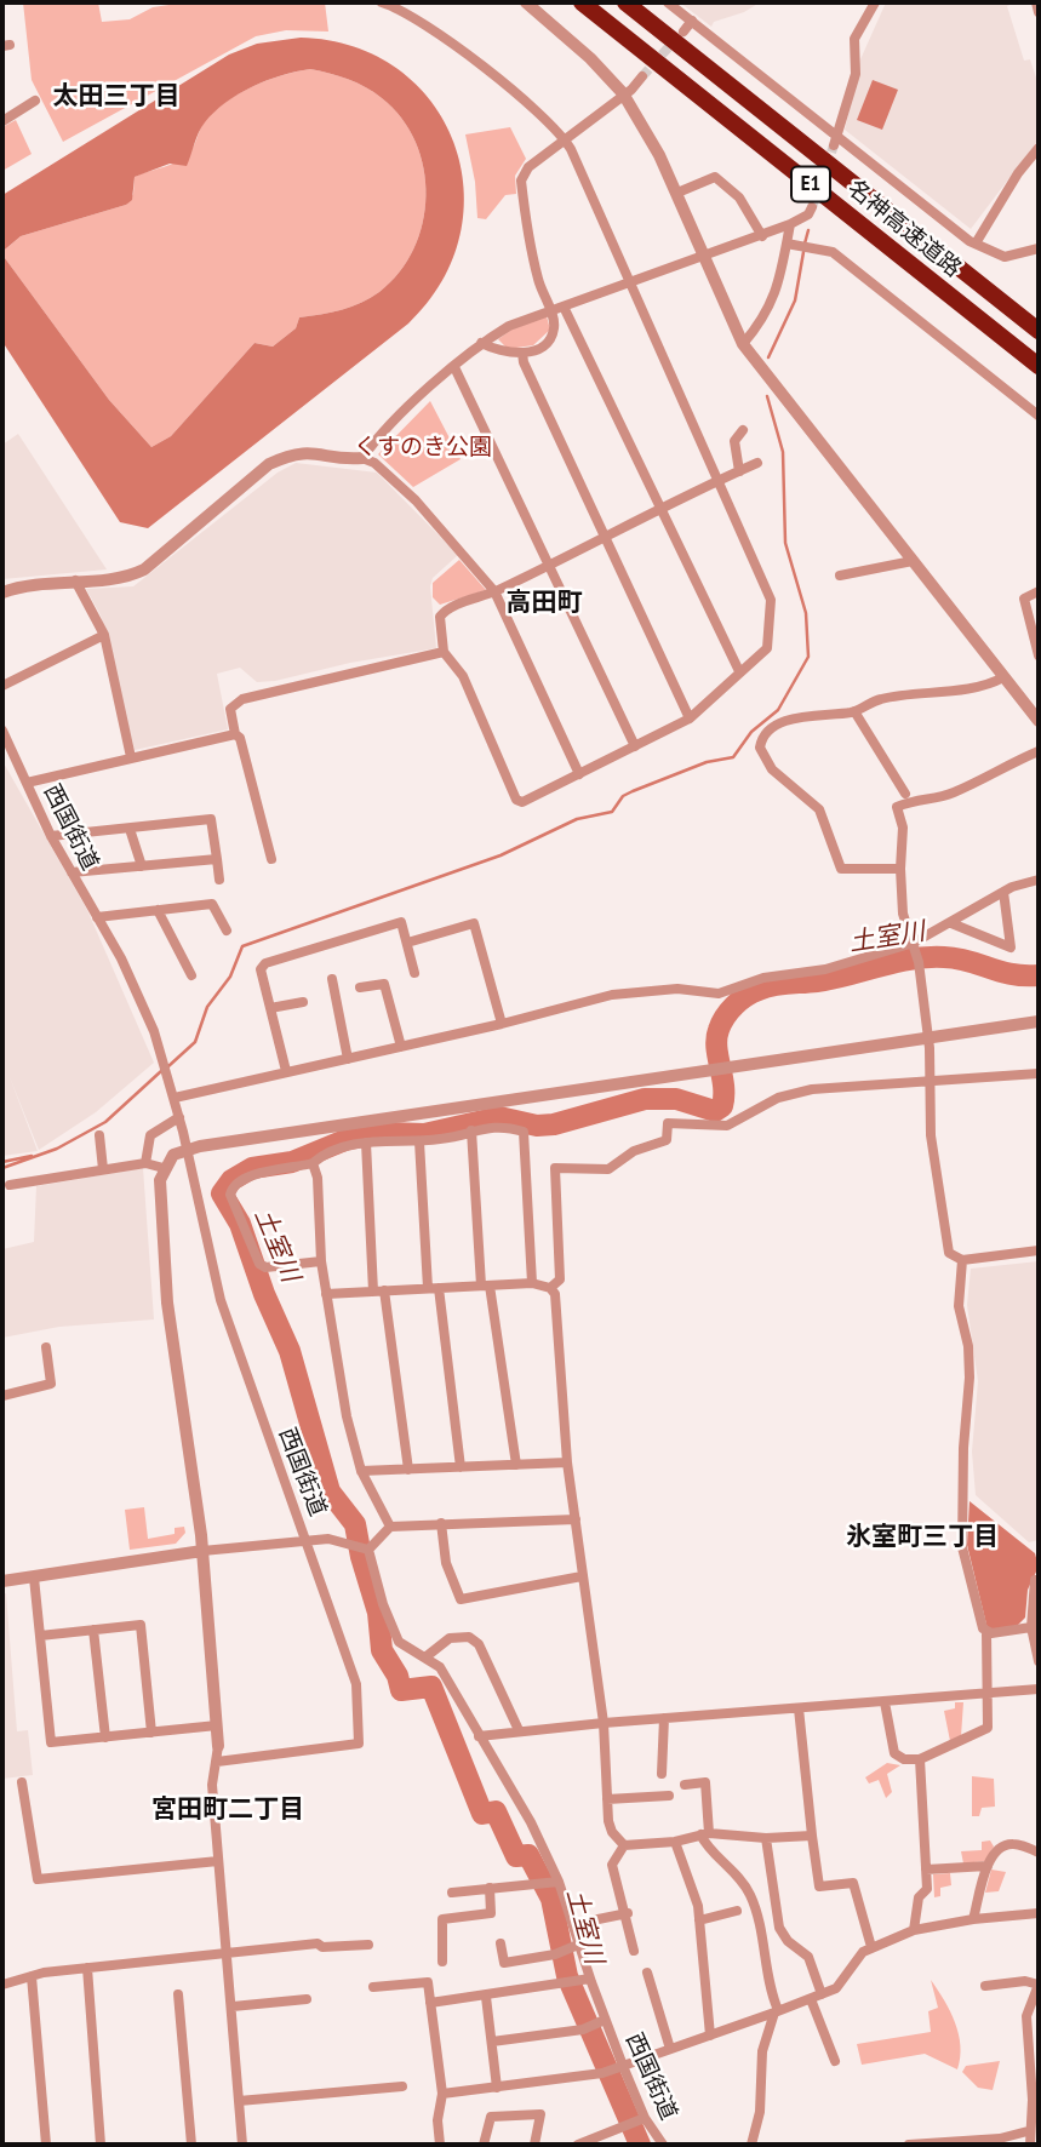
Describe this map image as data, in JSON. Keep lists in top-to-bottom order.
{
  "streets": {
    "highway": ["E1", "名神高速道路"],
    "street": ["西国街道"]
  },
  "districts": [
    "太田三丁目",
    "高田町",
    "氷室町三丁目",
    "宮田町二丁目"
  ],
  "water": ["土室川"],
  "parks": ["くすのき公園"]
}
